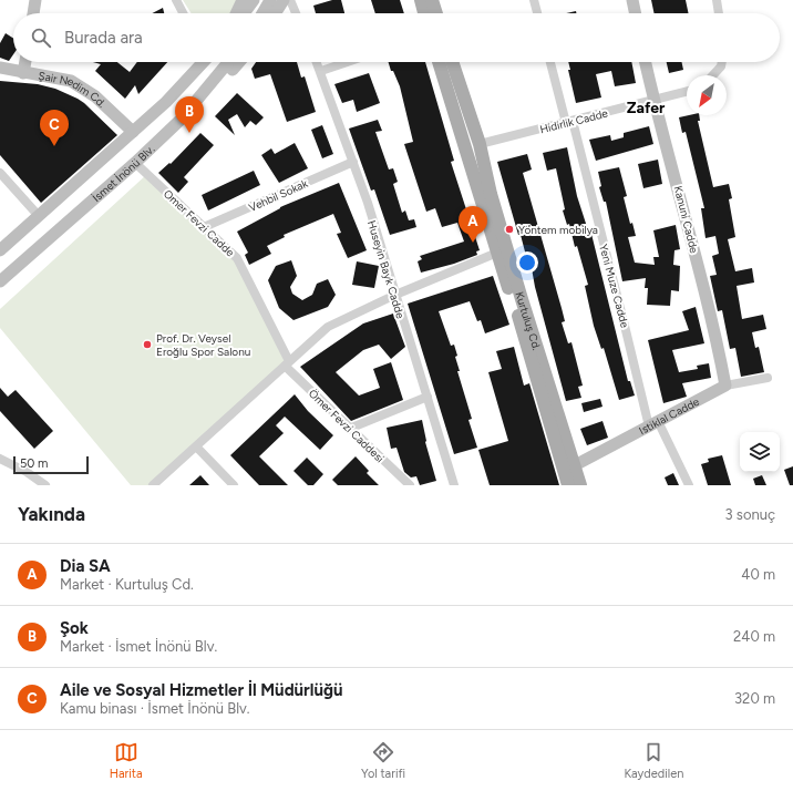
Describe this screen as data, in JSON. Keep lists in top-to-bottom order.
{
  "streets": {
    "main road": [
      "Şair Nedim Cd.",
      "İsmet İnönü Blv.",
      "Kanuni Cadde",
      "Kurtuluş Cd.",
      "Istiklal Cadde"
    ],
    "street": [
      "Hidirlik Cadde",
      "Vehbil Sokak",
      "Omer Fevzi Cadde",
      "Huseyin Bayk Cadde",
      "Yeni Muze Cadde",
      "Ömer Fevzi Caddesi"
    ]
  },
  "crossings": [
    ["Hidirlik Cadde", "Kanuni Cadde"],
    ["Hidirlik Cadde", "Yeni Muze Cadde"],
    ["Hidirlik Cadde", "Kurtuluş Cd."],
    ["İsmet İnönü Blv.", "Omer Fevzi Cadde"],
    ["Vehbil Sokak", "Omer Fevzi Cadde"],
    ["Vehbil Sokak", "Huseyin Bayk Cadde"],
    ["Kanuni Cadde", "Istiklal Cadde"],
    ["Omer Fevzi Cadde", "Ömer Fevzi Caddesi"],
    ["Yeni Muze Cadde", "Istiklal Cadde"],
    ["Kurtuluş Cd.", "Istiklal Cadde"]
  ],
  "districts": ["Zafer"],
  "places": ["Yöntem mobilya", "Prof. Dr. Veysel Eroğlu Spor Salonu"],
  "scale_bar": "50 m",
  "north": "bottom left",
  "page": {
    "search": "Burada ara",
    "pins": ["B", "C", "A"],
    "scale": "50 m",
    "heading": ["Yakında", "3 sonuç"],
    "list": [
      {
        "mark": "A",
        "name": "Dia SA",
        "note": "Market · Kurtuluş Cd.",
        "value": "40 m"
      },
      {
        "mark": "B",
        "name": "Şok",
        "note": "Market · İsmet İnönü Blv.",
        "value": "240 m"
      },
      {
        "mark": "C",
        "name": "Aile ve Sosyal Hizmetler İl Müdürlüğü",
        "note": "Kamu binası · İsmet İnönü Blv.",
        "value": "320 m"
      }
    ],
    "nav": ["Harita", "Yol tarifi", "Kaydedilen"]
  }
}
